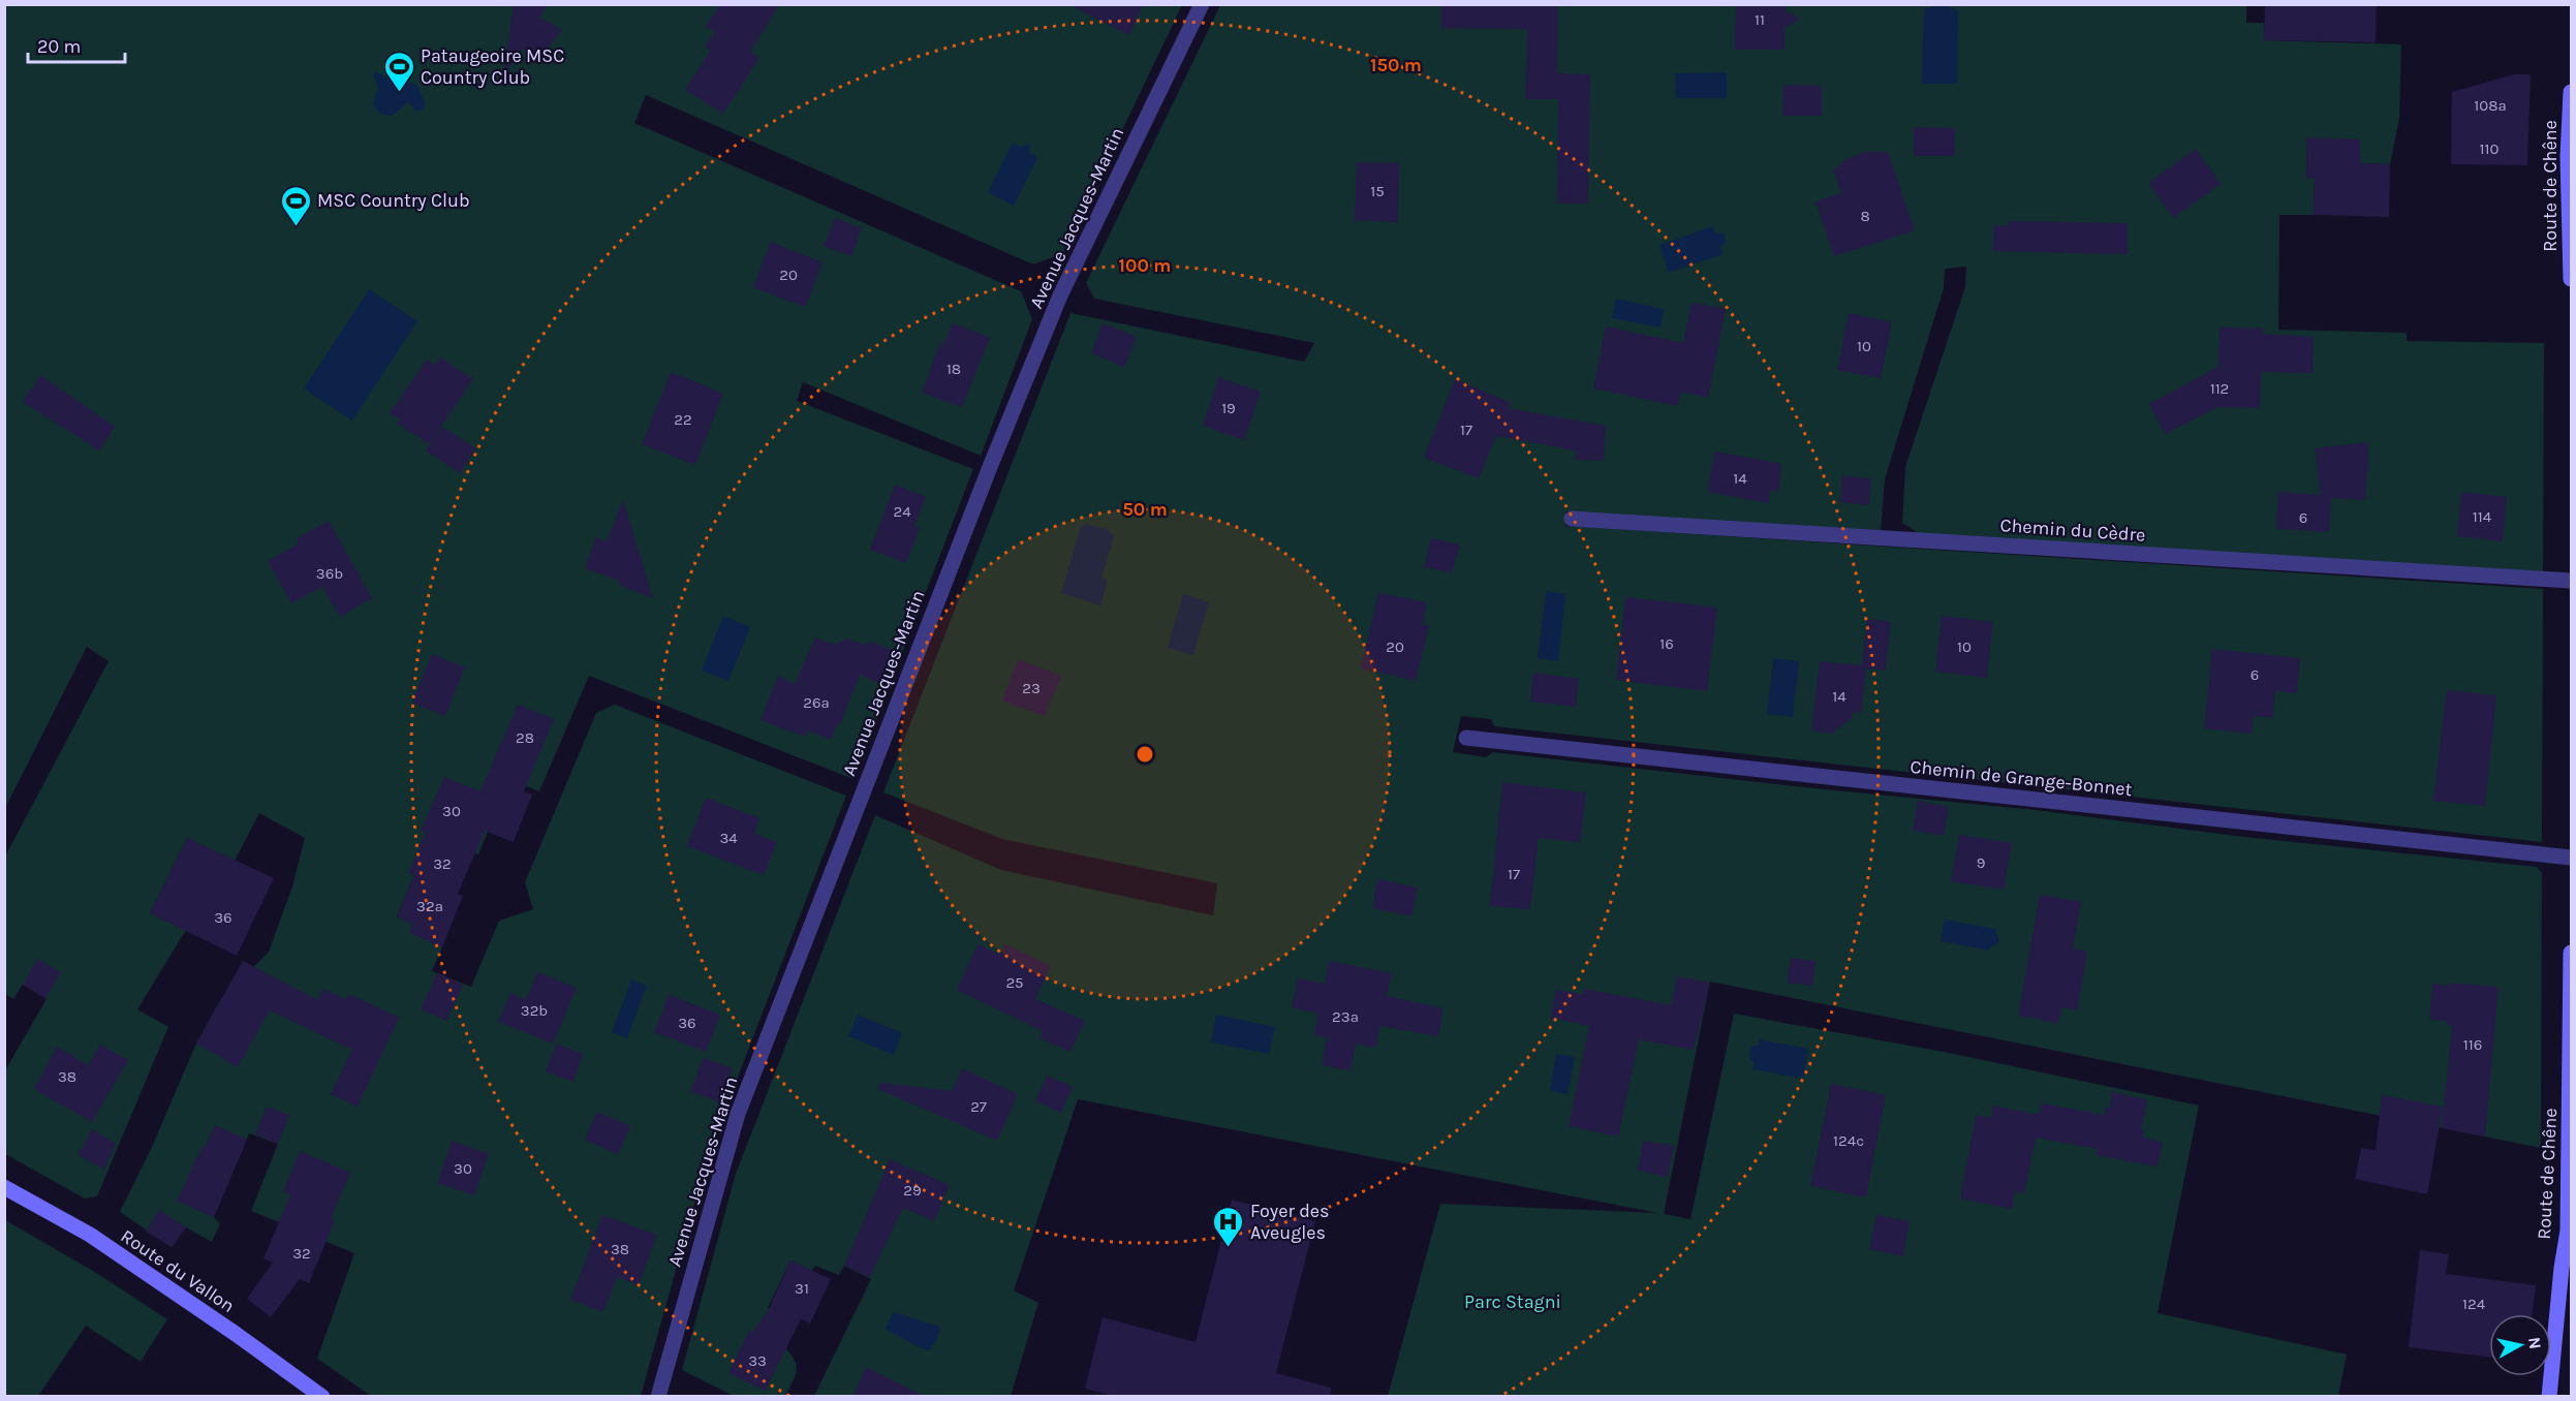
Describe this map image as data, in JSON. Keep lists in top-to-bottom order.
{
  "streets": {
    "main road": ["Route de Chêne", "Route du Vallon"],
    "street": ["Avenue Jacques-Martin", "Chemin du Cèdre", "Chemin de Grange-Bonnet"]
  },
  "parks": ["Parc Stagni"],
  "places": {
    "sports": ["Pataugeoire MSC Country Club", "MSC Country Club"],
    "hospital": ["Foyer des Aveugles"]
  },
  "house_numbers": [
    "11",
    "108a",
    "110",
    "15",
    "8",
    "20",
    "10",
    "18",
    "112",
    "19",
    "22",
    "17",
    "14",
    "24",
    "114",
    "6",
    "36b",
    "16",
    "20",
    "10",
    "6",
    "23",
    "14",
    "26a",
    "28",
    "30",
    "34",
    "9",
    "32",
    "17",
    "32a",
    "36",
    "25",
    "32b",
    "23a",
    "36",
    "116",
    "38",
    "27",
    "124c",
    "30",
    "29",
    "38",
    "32",
    "31",
    "124",
    "33"
  ],
  "scale_bar": "20 m",
  "north": "right",
  "rings": ["150 m", "100 m", "50 m"]
}
